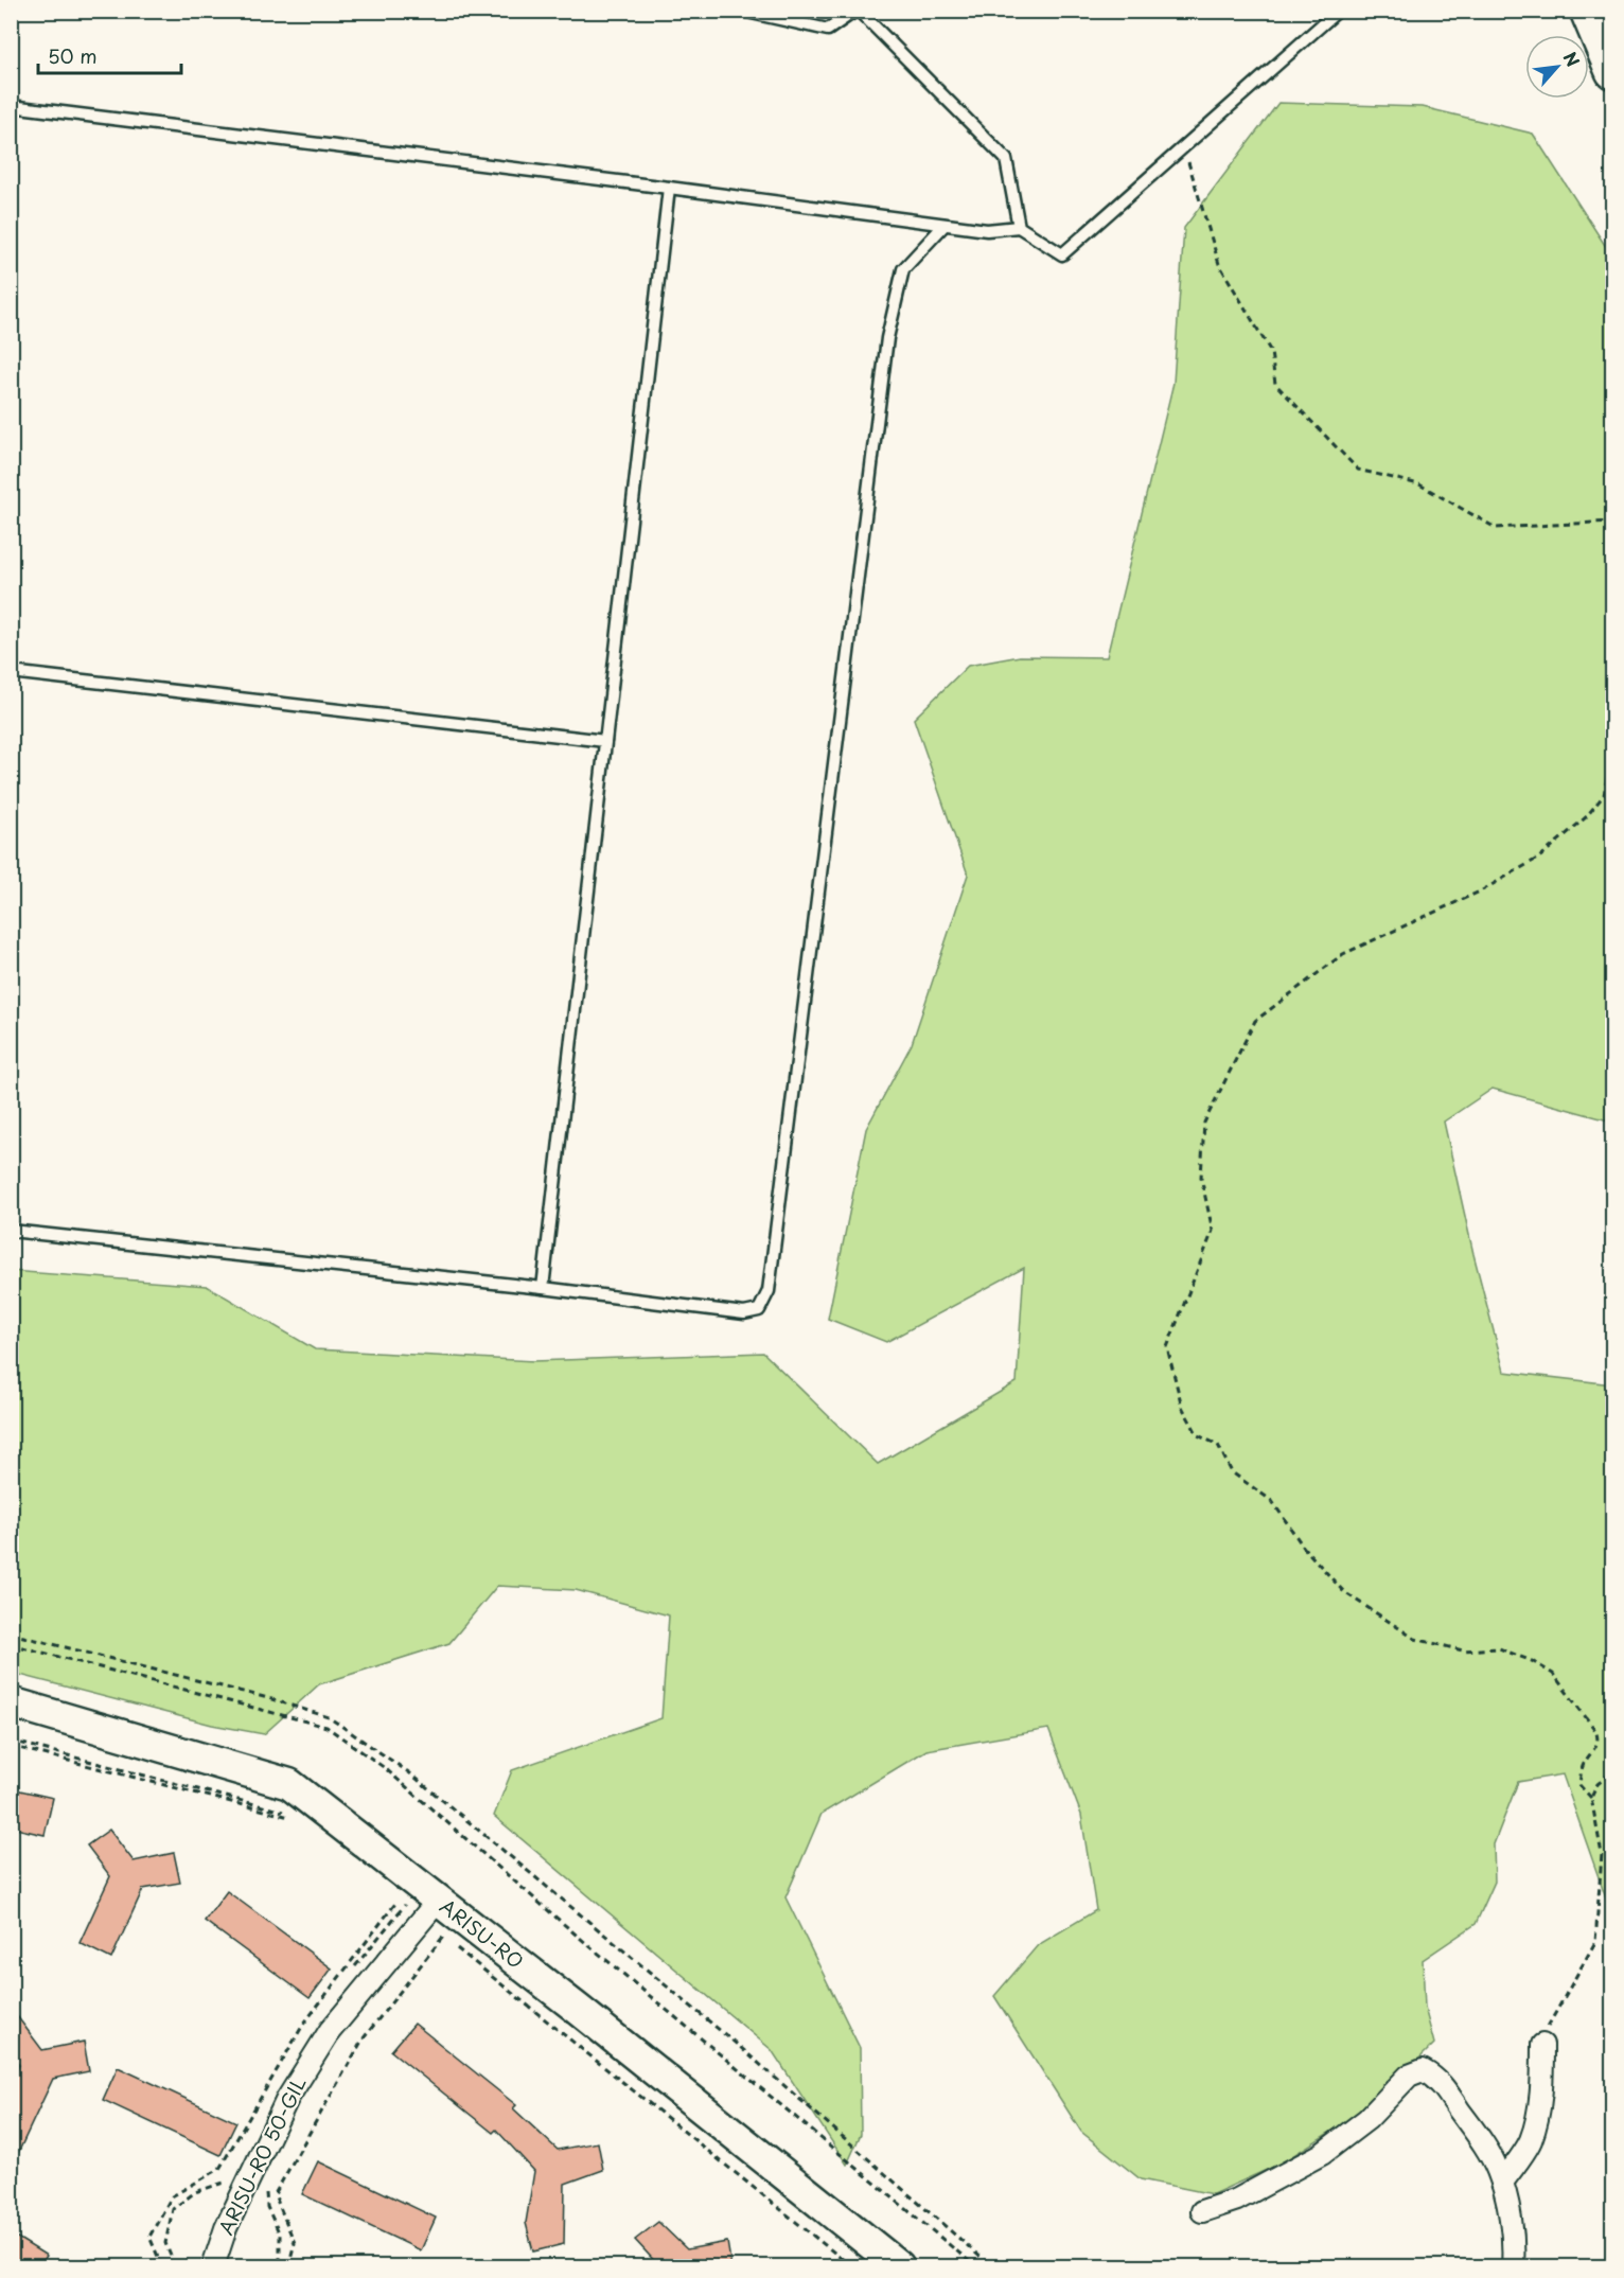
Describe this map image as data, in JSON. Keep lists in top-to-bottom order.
{
  "streets": {
    "main road": ["ARISU-RO"],
    "street": ["ARISU-RO 50-GIL"]
  },
  "crossings": [
    ["ARISU-RO", "ARISU-RO 50-GIL"]
  ],
  "scale_bar": "50 m",
  "north": "top right"
}
